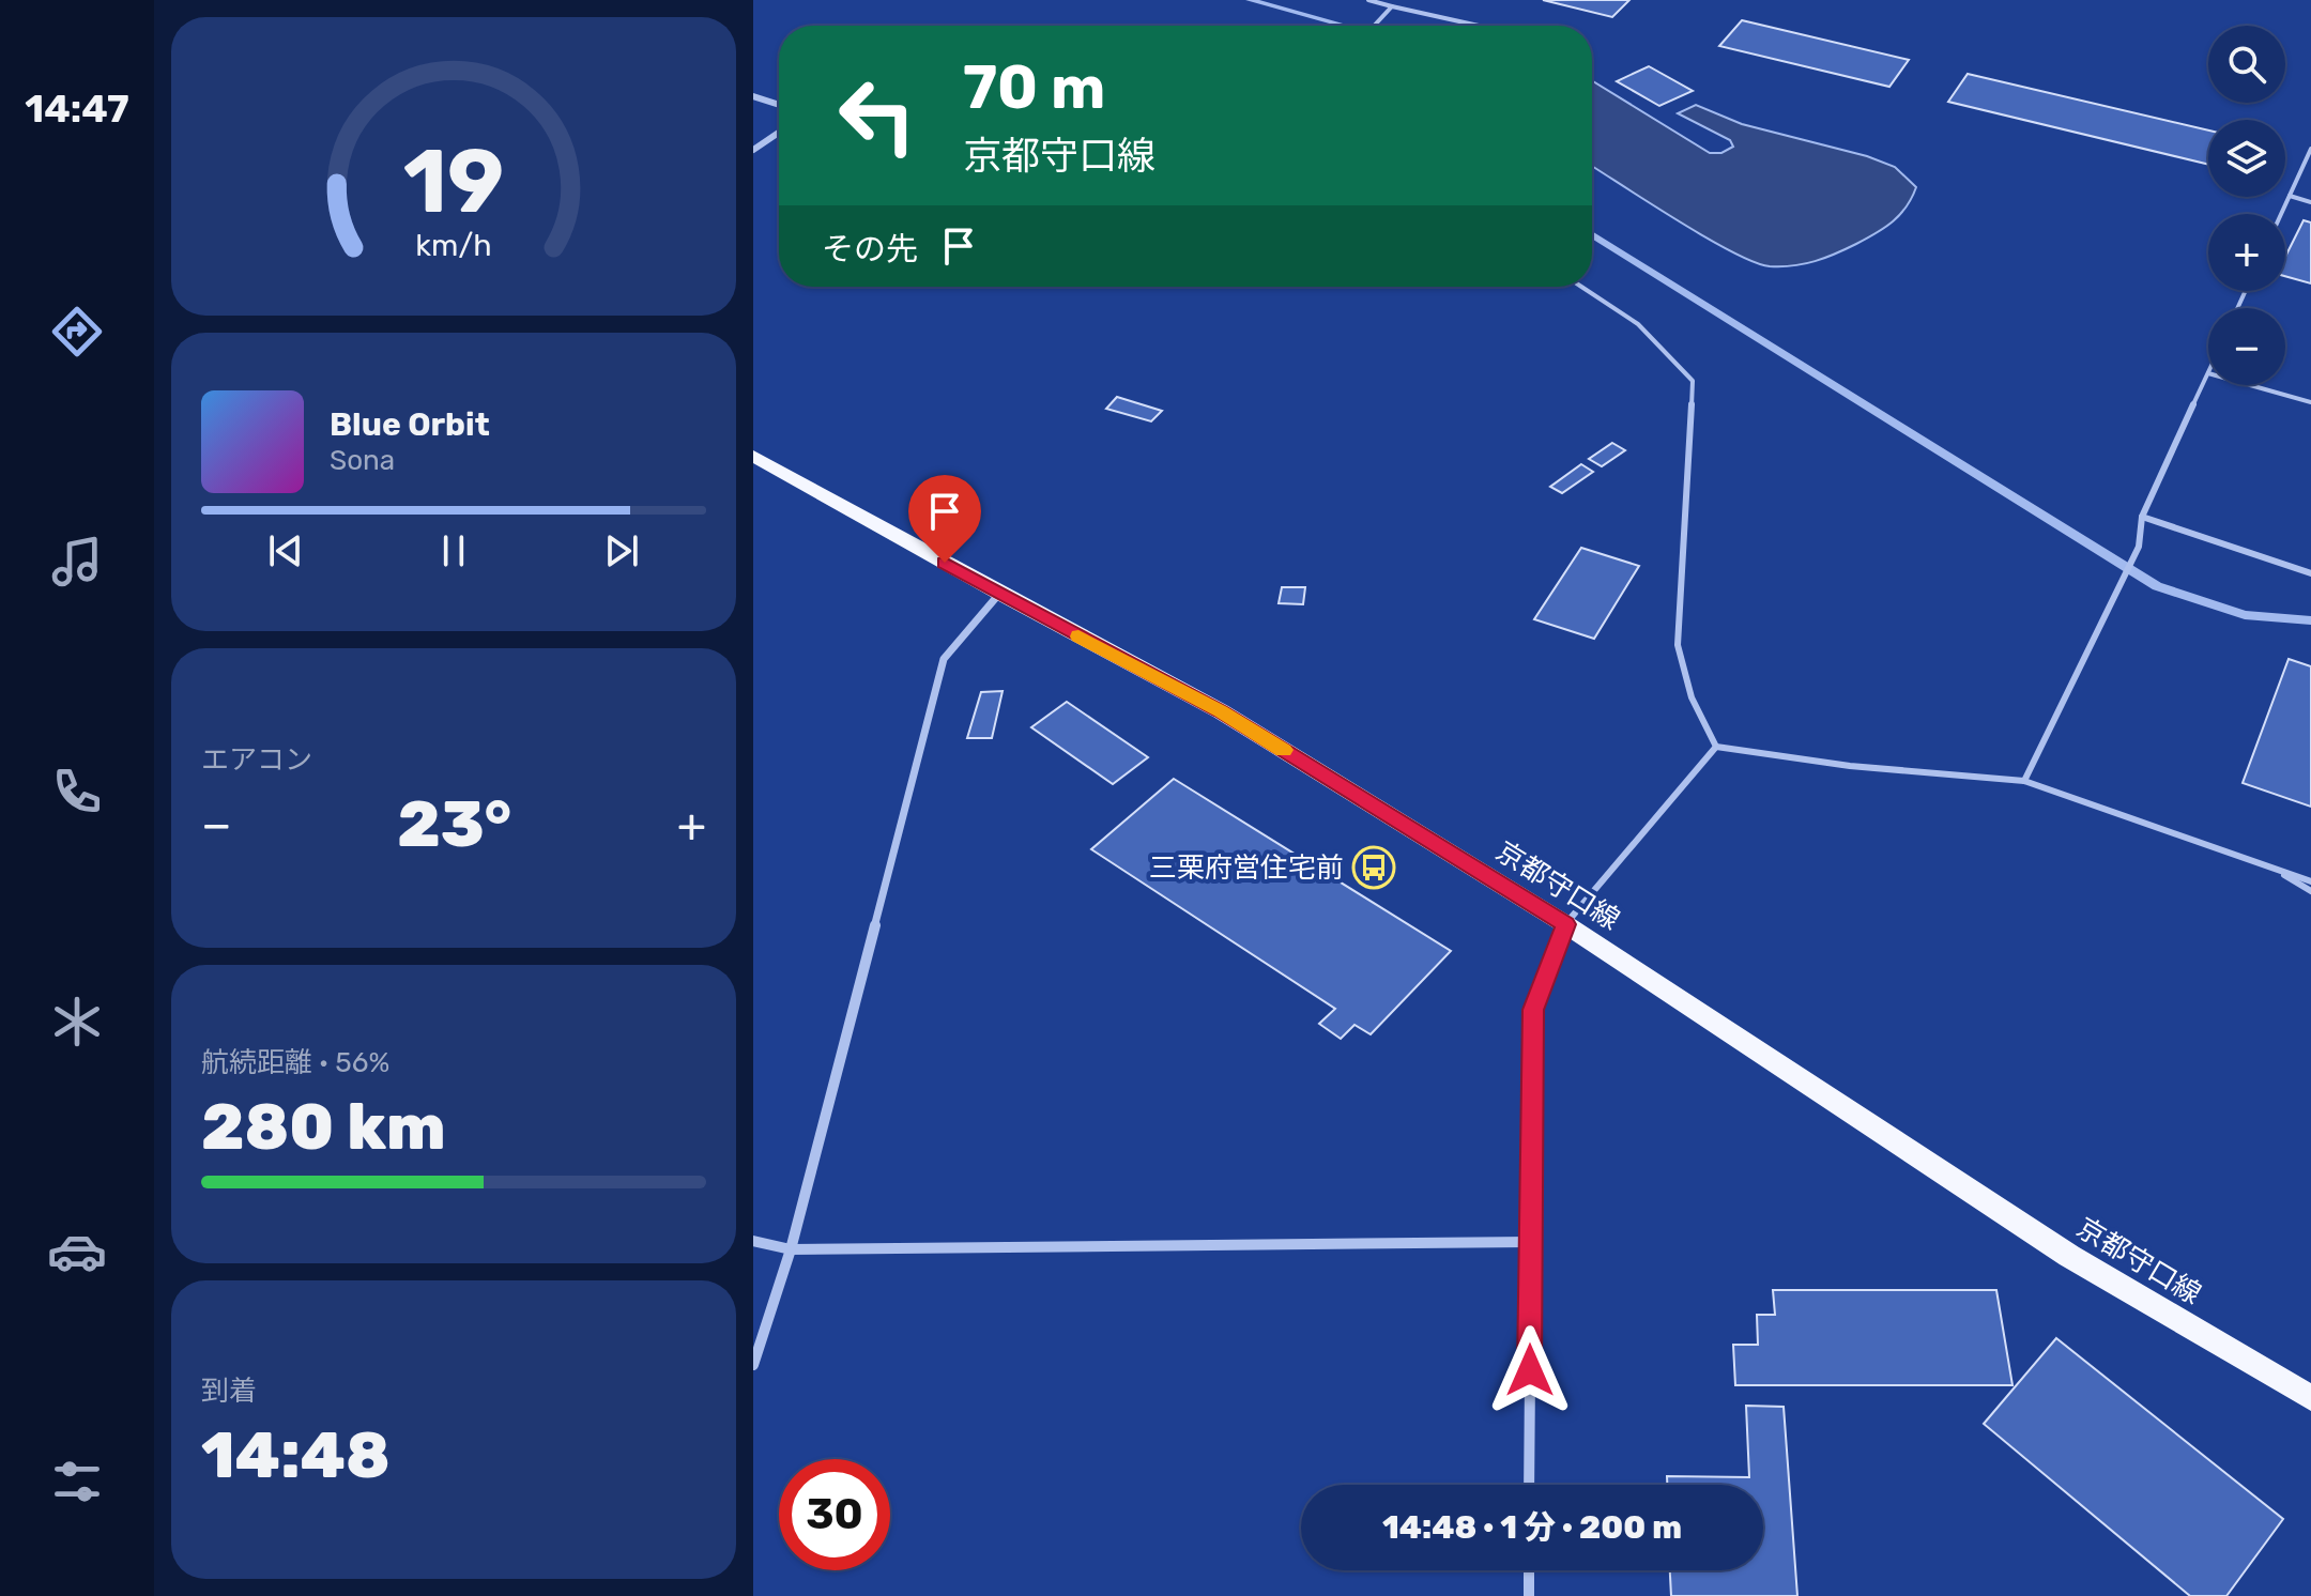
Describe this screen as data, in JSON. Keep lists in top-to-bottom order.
{
  "streets": {
    "main road": ["京都守口線"]
  },
  "places": {
    "bus stop": ["三栗府営住宅前"]
  },
  "page": {
    "tabs": "14:47",
    "map_buttons": ["+", "−"],
    "turn": ["70 m", "京都守口線"],
    "then": "その先",
    "song": ["Blue Orbit", "Sona"],
    "tile": [
      "エアコン",
      ["航続距離 · 56%", "280 km"],
      ["到着", "14:48"]
    ],
    "heat": ["−", "23°", "+"],
    "limit": "30",
    "trip": "14:48 · 1 分 · 200 m",
    "gauge": ["19", "km/h"]
  }
}
